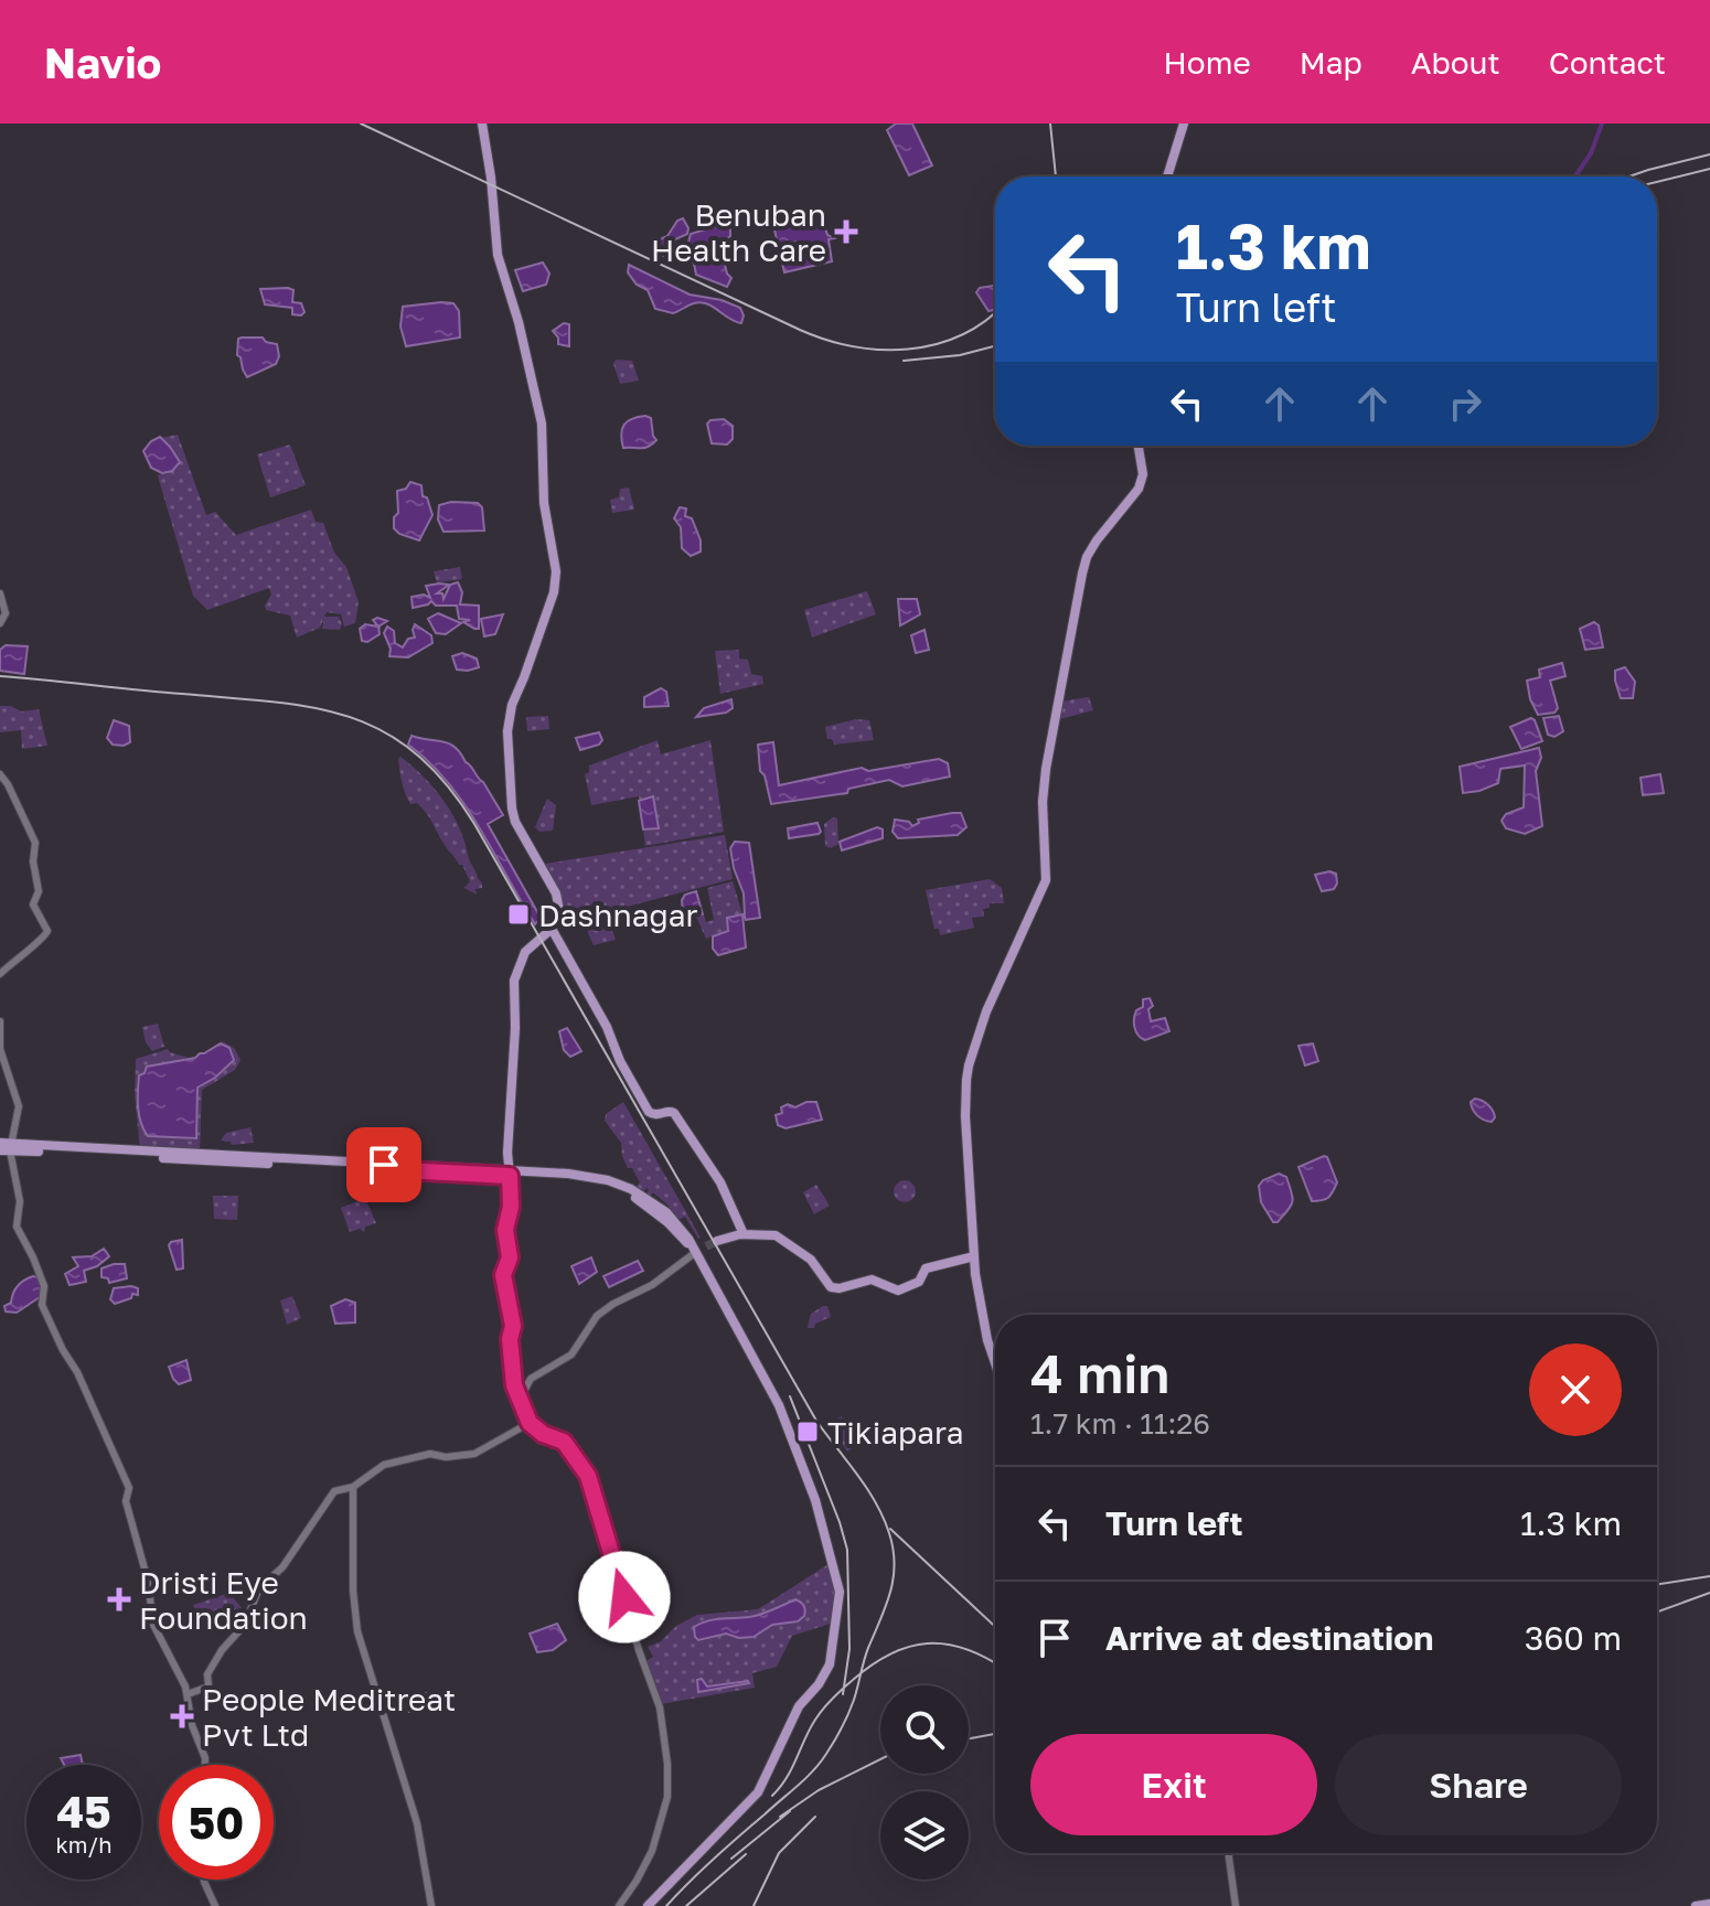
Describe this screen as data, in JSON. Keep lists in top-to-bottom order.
{
  "places": {
    "health": ["Benuban Health Care", "Dristi Eye Foundation", "People Meditreat Pvt Ltd"],
    "transit": ["Dashnagar", "Tikiapara"]
  },
  "page": {
    "header": "Navio",
    "nav": [
      "Home",
      "Map",
      "About",
      "Contact"
    ],
    "turn": ["1.3 km", "Turn left"],
    "heading": ["4 min", "1.7 km · 11:26"],
    "list": [
      {
        "name": "Turn left",
        "value": "1.3 km"
      },
      {
        "name": "Arrive at destination",
        "value": "360 m"
      }
    ],
    "buttons": ["Exit", "Share"],
    "speed": "45 km/h",
    "limit": "50"
  }
}
